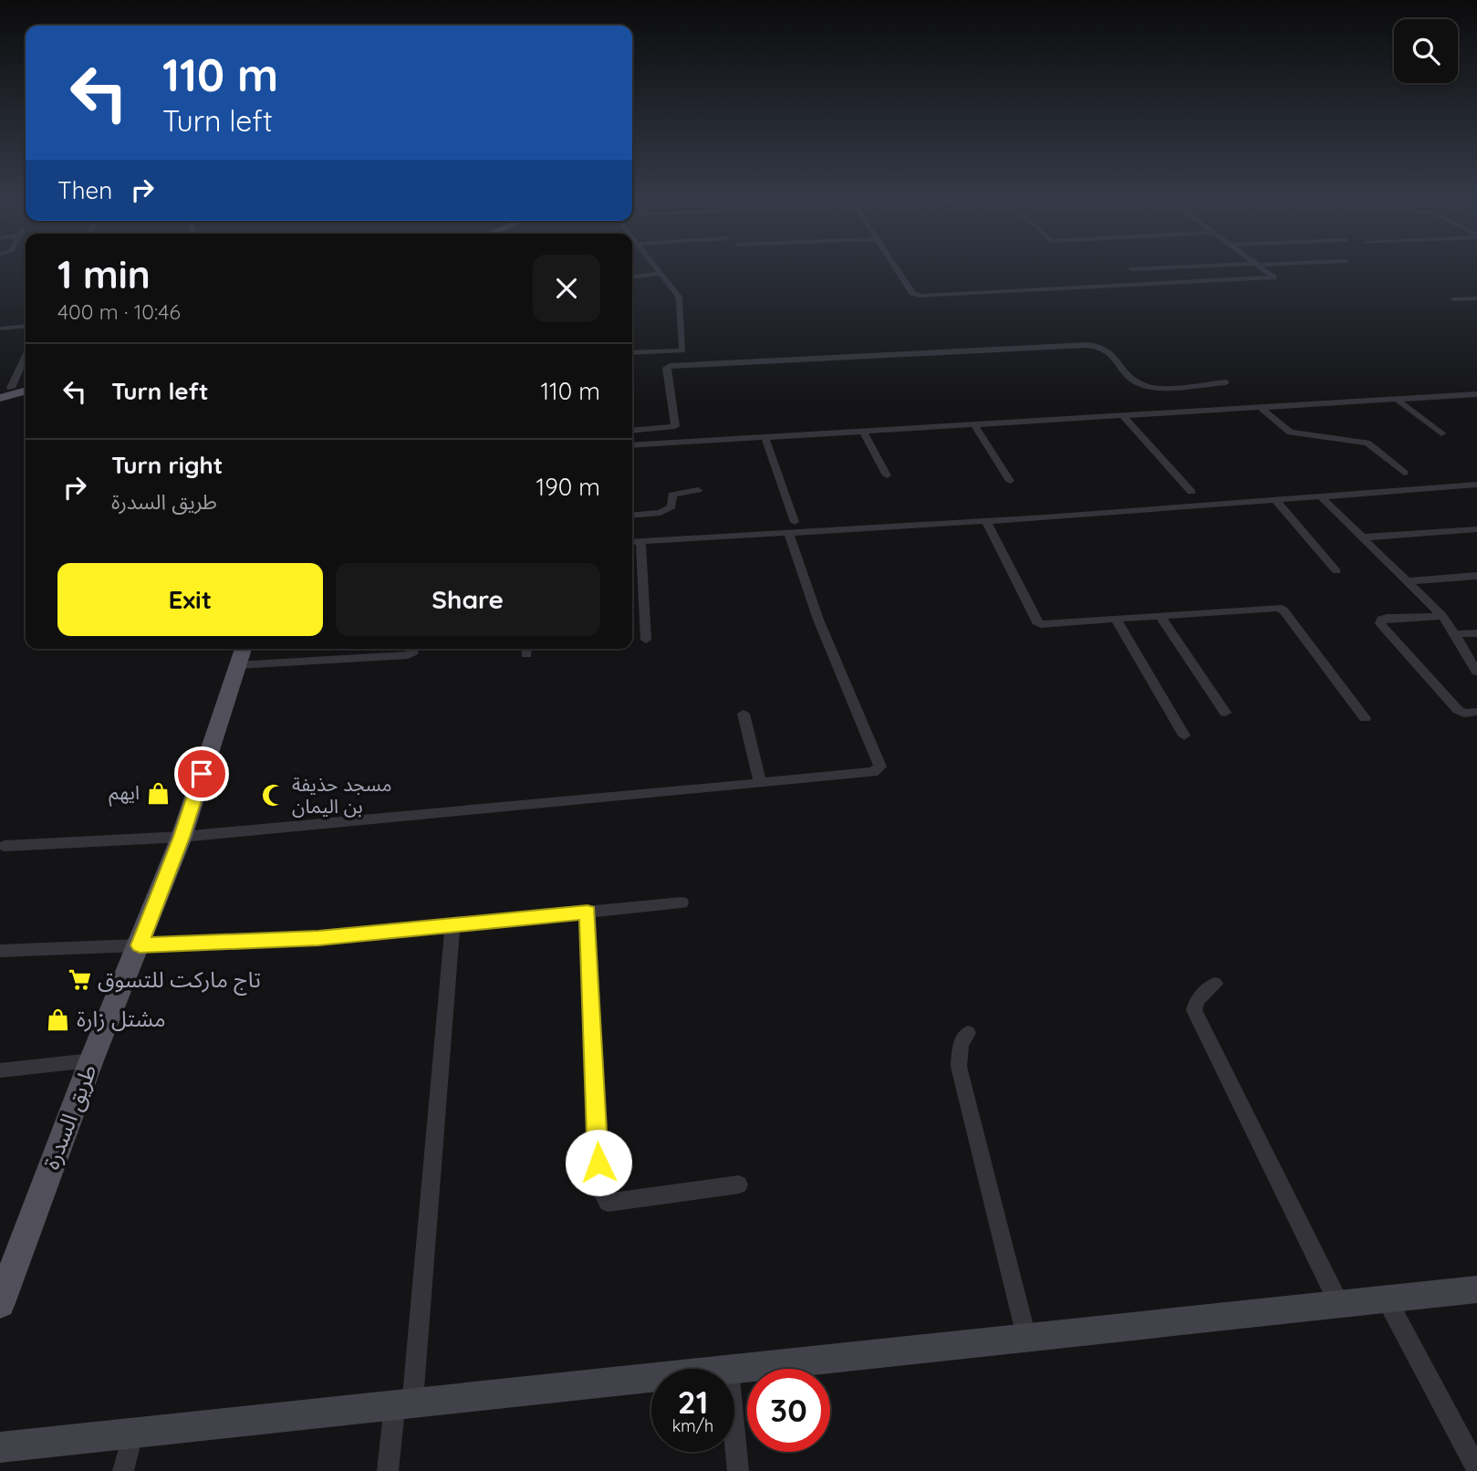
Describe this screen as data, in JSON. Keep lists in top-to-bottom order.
{
  "streets": {
    "main road": ["طريق السدرة"]
  },
  "places": {
    "shop": ["ايهم", "مشتل زارة"],
    "mosque": ["مسجد حذيفة بن اليمان"],
    "supermarket": ["تاج ماركت للتسوق"]
  },
  "page": {
    "turn": ["110 m", "Turn left"],
    "then": "Then",
    "heading": ["1 min", "400 m · 10:46"],
    "list": [
      {
        "name": "Turn left",
        "value": "110 m"
      },
      {
        "name": "Turn right",
        "note": "طريق السدرة",
        "value": "190 m"
      }
    ],
    "buttons": ["Exit", "Share"],
    "speed": "21 km/h",
    "limit": "30"
  }
}
